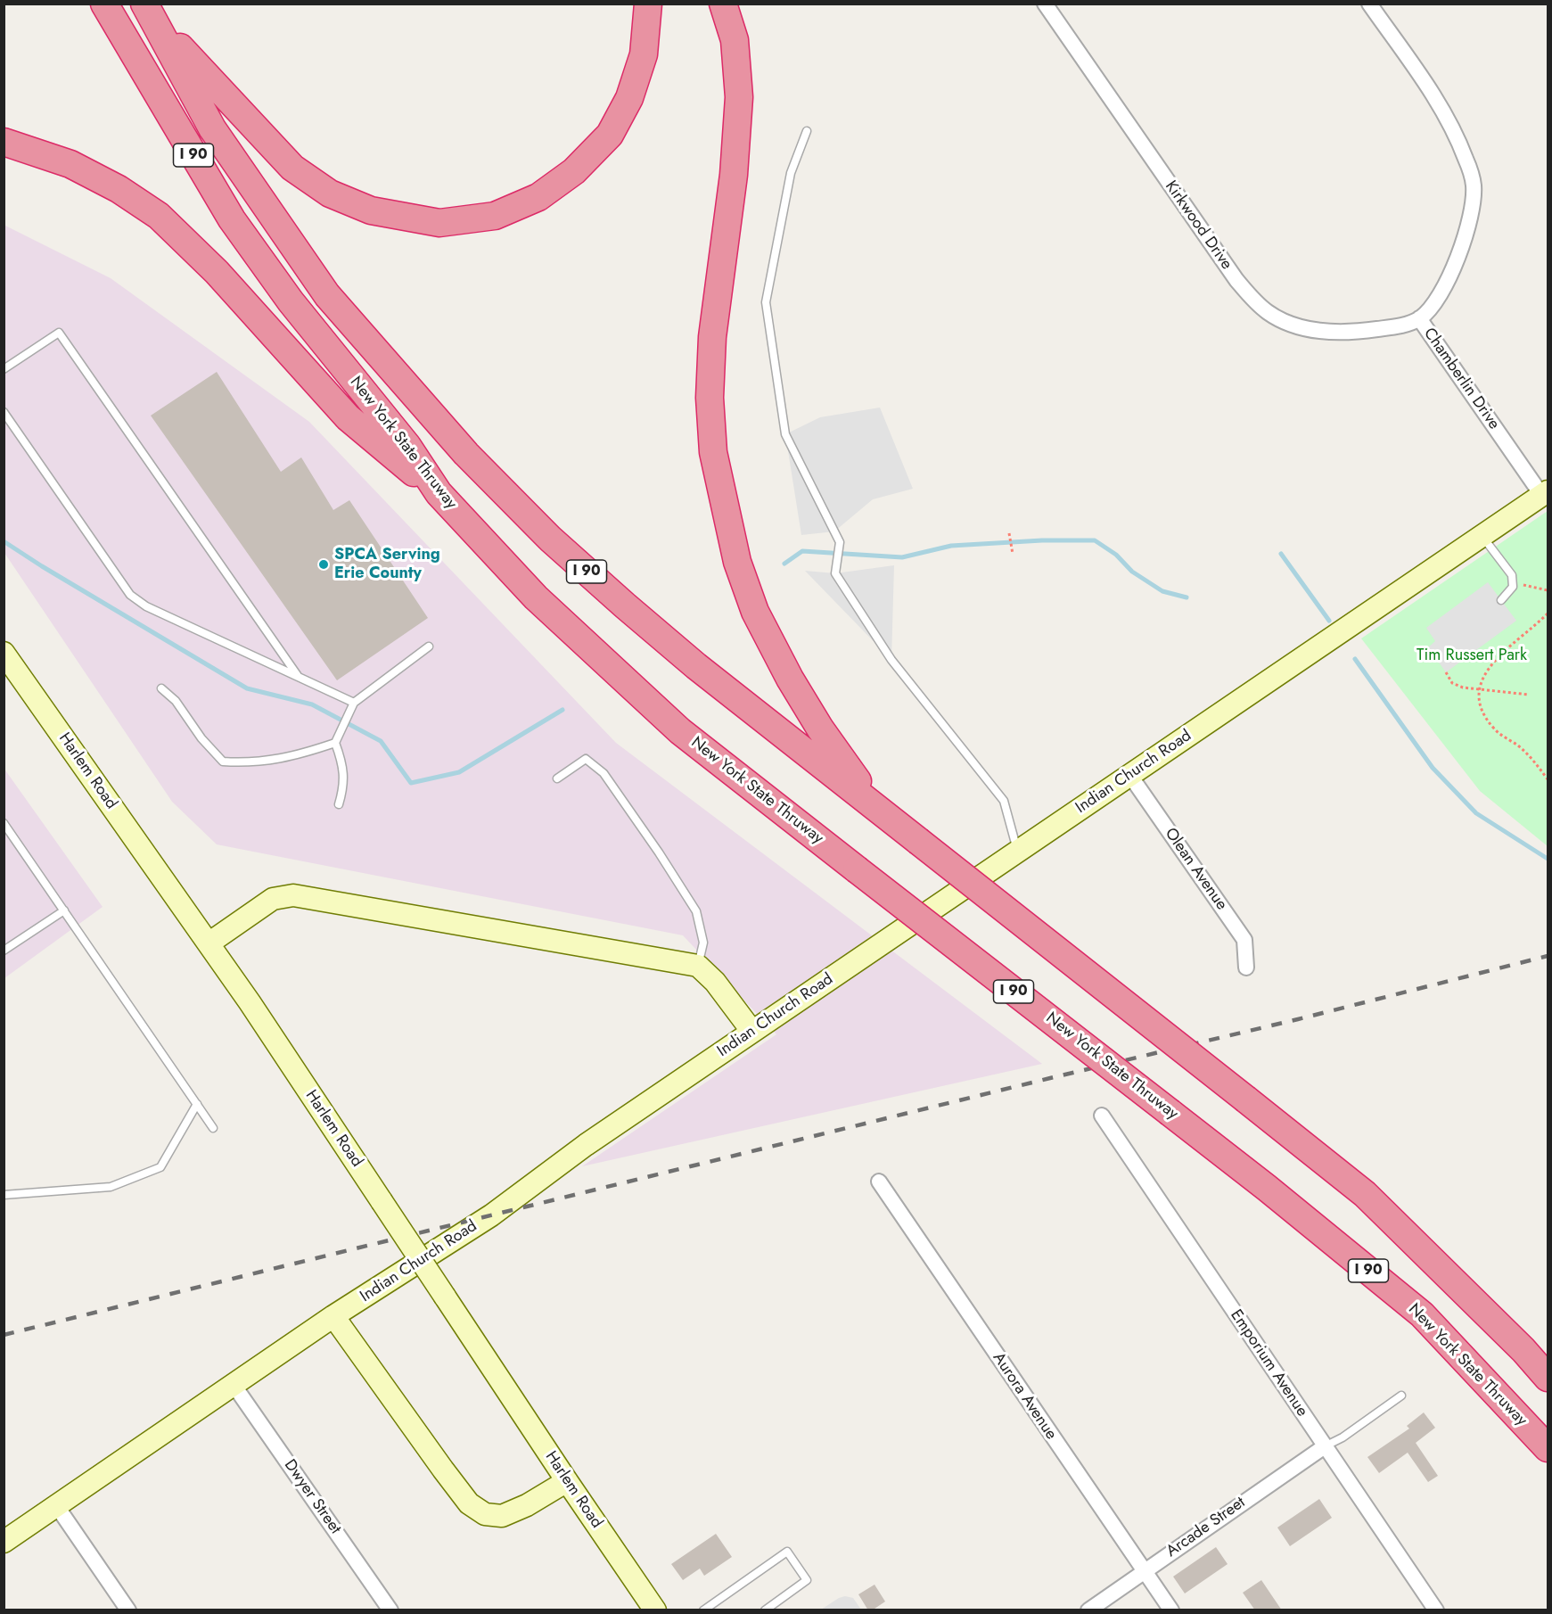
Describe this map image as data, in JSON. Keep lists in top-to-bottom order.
{
  "streets": {
    "highway": ["I 90", "New York State Thruway"],
    "main road": ["Harlem Road", "Indian Church Road"],
    "street": [
      "Kirkwood Drive",
      "Chamberlin Drive",
      "Olean Avenue",
      "Emporium Avenue",
      "Aurora Avenue",
      "Dwyer Street",
      "Arcade Street"
    ]
  },
  "crossings": [
    ["Kirkwood Drive", "Chamberlin Drive"],
    ["Chamberlin Drive", "Indian Church Road"],
    ["Indian Church Road", "Olean Avenue"],
    ["Indian Church Road", "Dwyer Street"],
    ["Emporium Avenue", "Arcade Street"],
    ["Aurora Avenue", "Arcade Street"]
  ],
  "parks": ["Tim Russert Park"],
  "places": ["SPCA Serving Erie County"]
}
